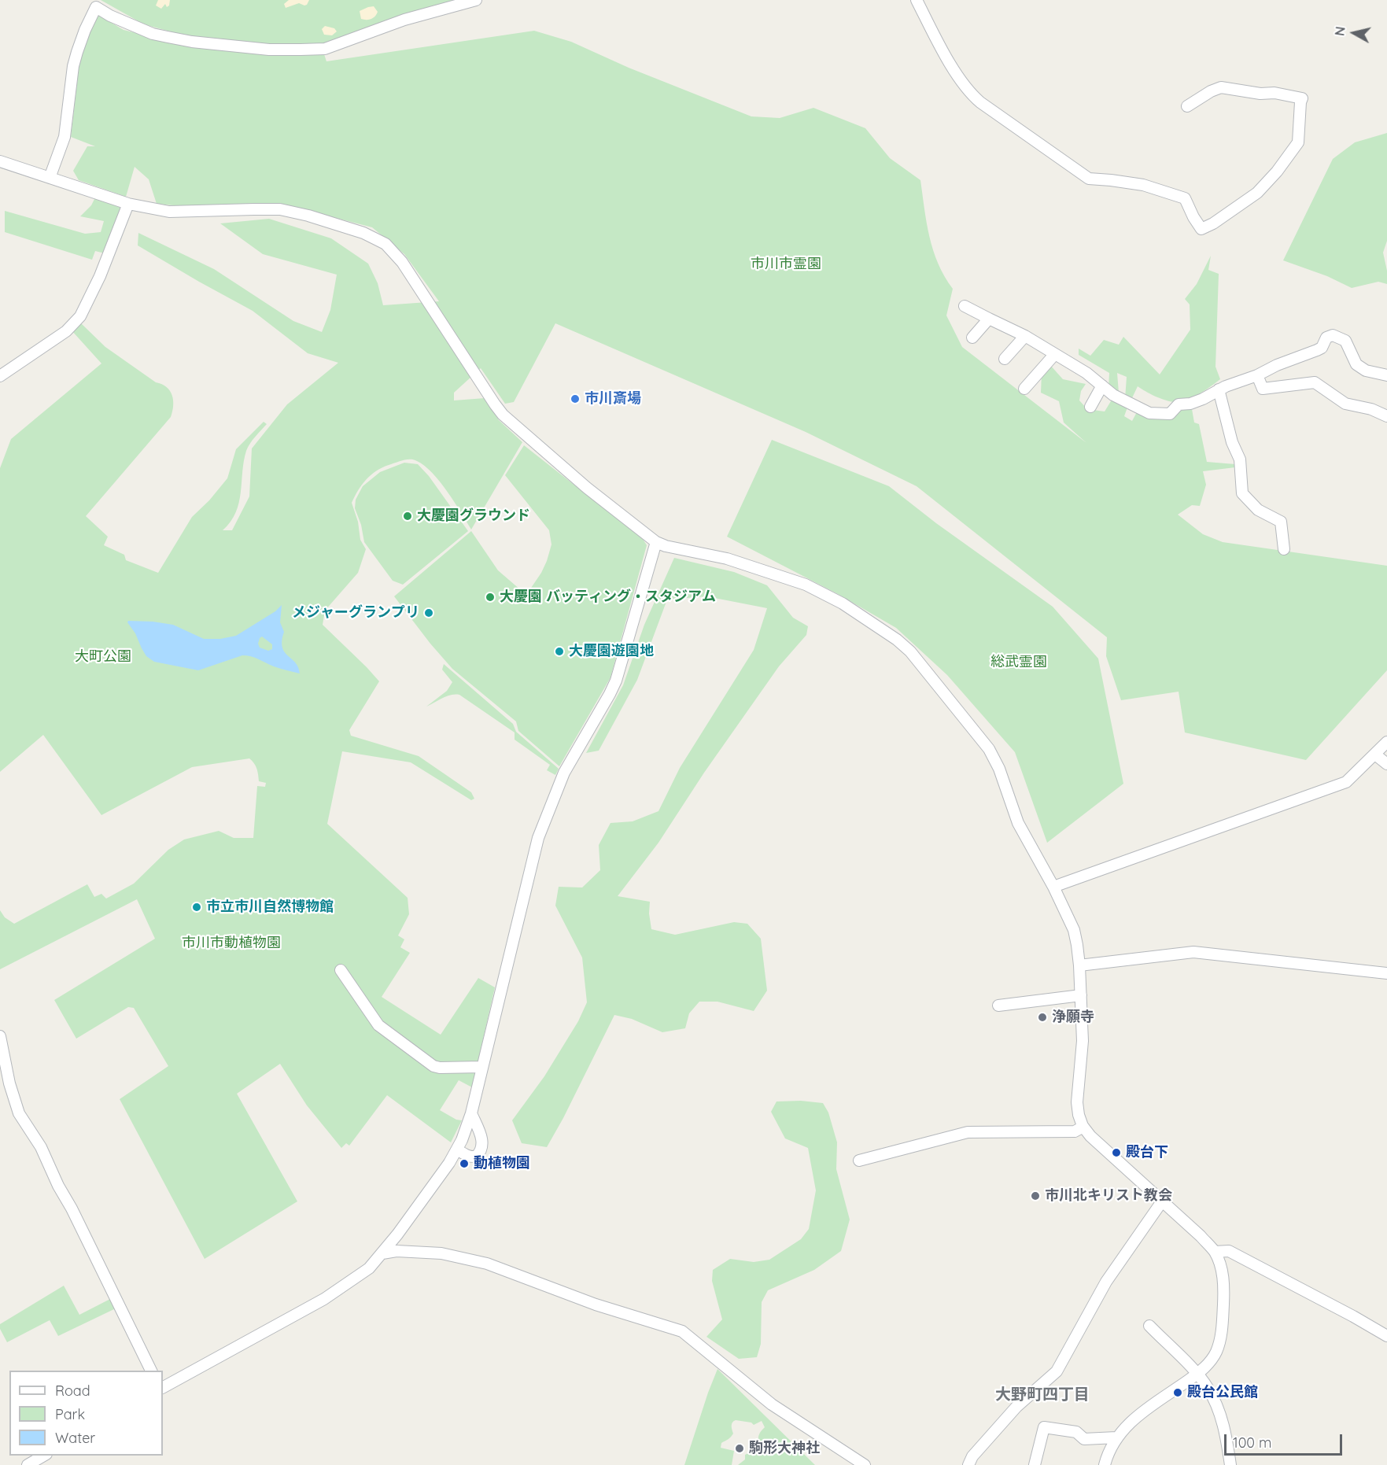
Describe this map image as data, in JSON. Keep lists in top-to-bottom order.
{
  "districts": ["大野町四丁目"],
  "parks": [
    "市川市霊園",
    "大町公園",
    "総武霊園",
    "市川市動植物園"
  ],
  "places": [
    "市川斎場",
    "大慶園グラウンド",
    "大慶園 バッティング・スタジアム",
    "メジャーグランプリ",
    "大慶園遊園地",
    "市立市川自然博物館",
    "浄願寺",
    "殿台下",
    "動植物園",
    "市川北キリスト教会",
    "殿台公民館",
    "駒形大神社"
  ],
  "legend": ["Road", "Park", "Water"],
  "scale_bar": "100 m",
  "north": "left"
}
